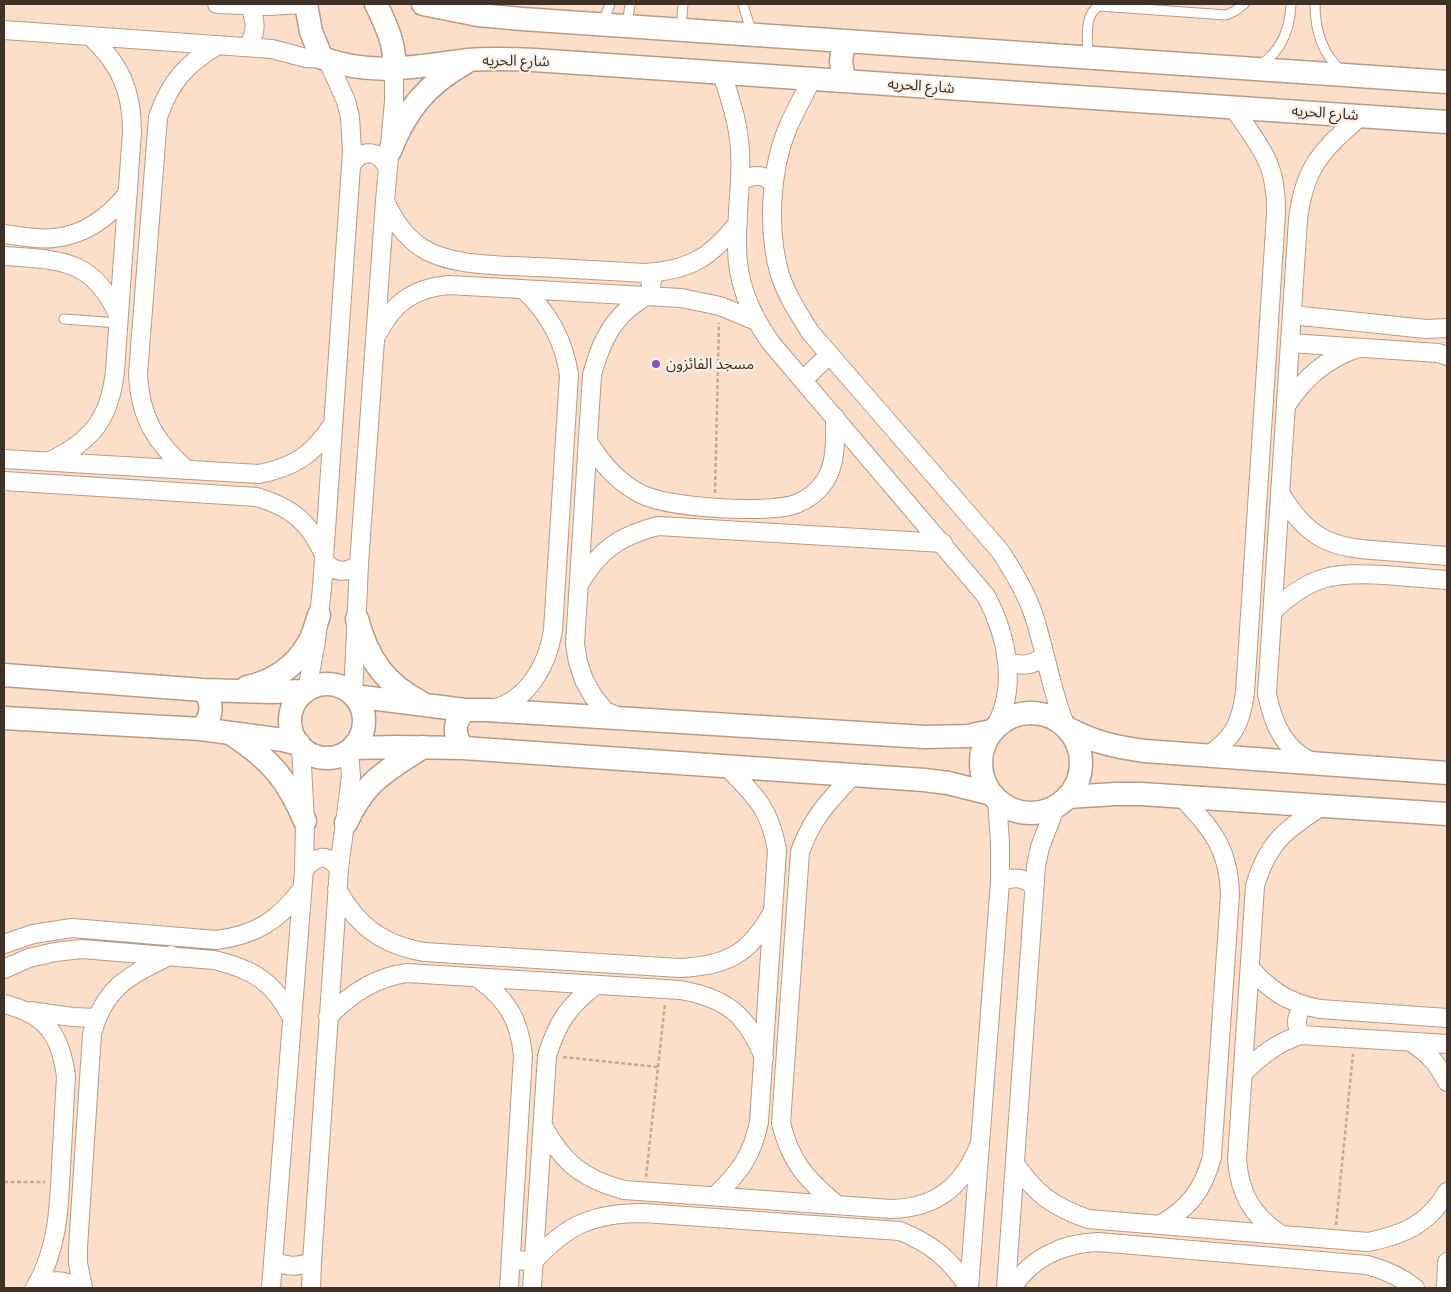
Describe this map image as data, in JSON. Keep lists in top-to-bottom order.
{
  "streets": {
    "street": ["شارع الحريه"]
  },
  "places": ["مسجد الفائزون"]
}
